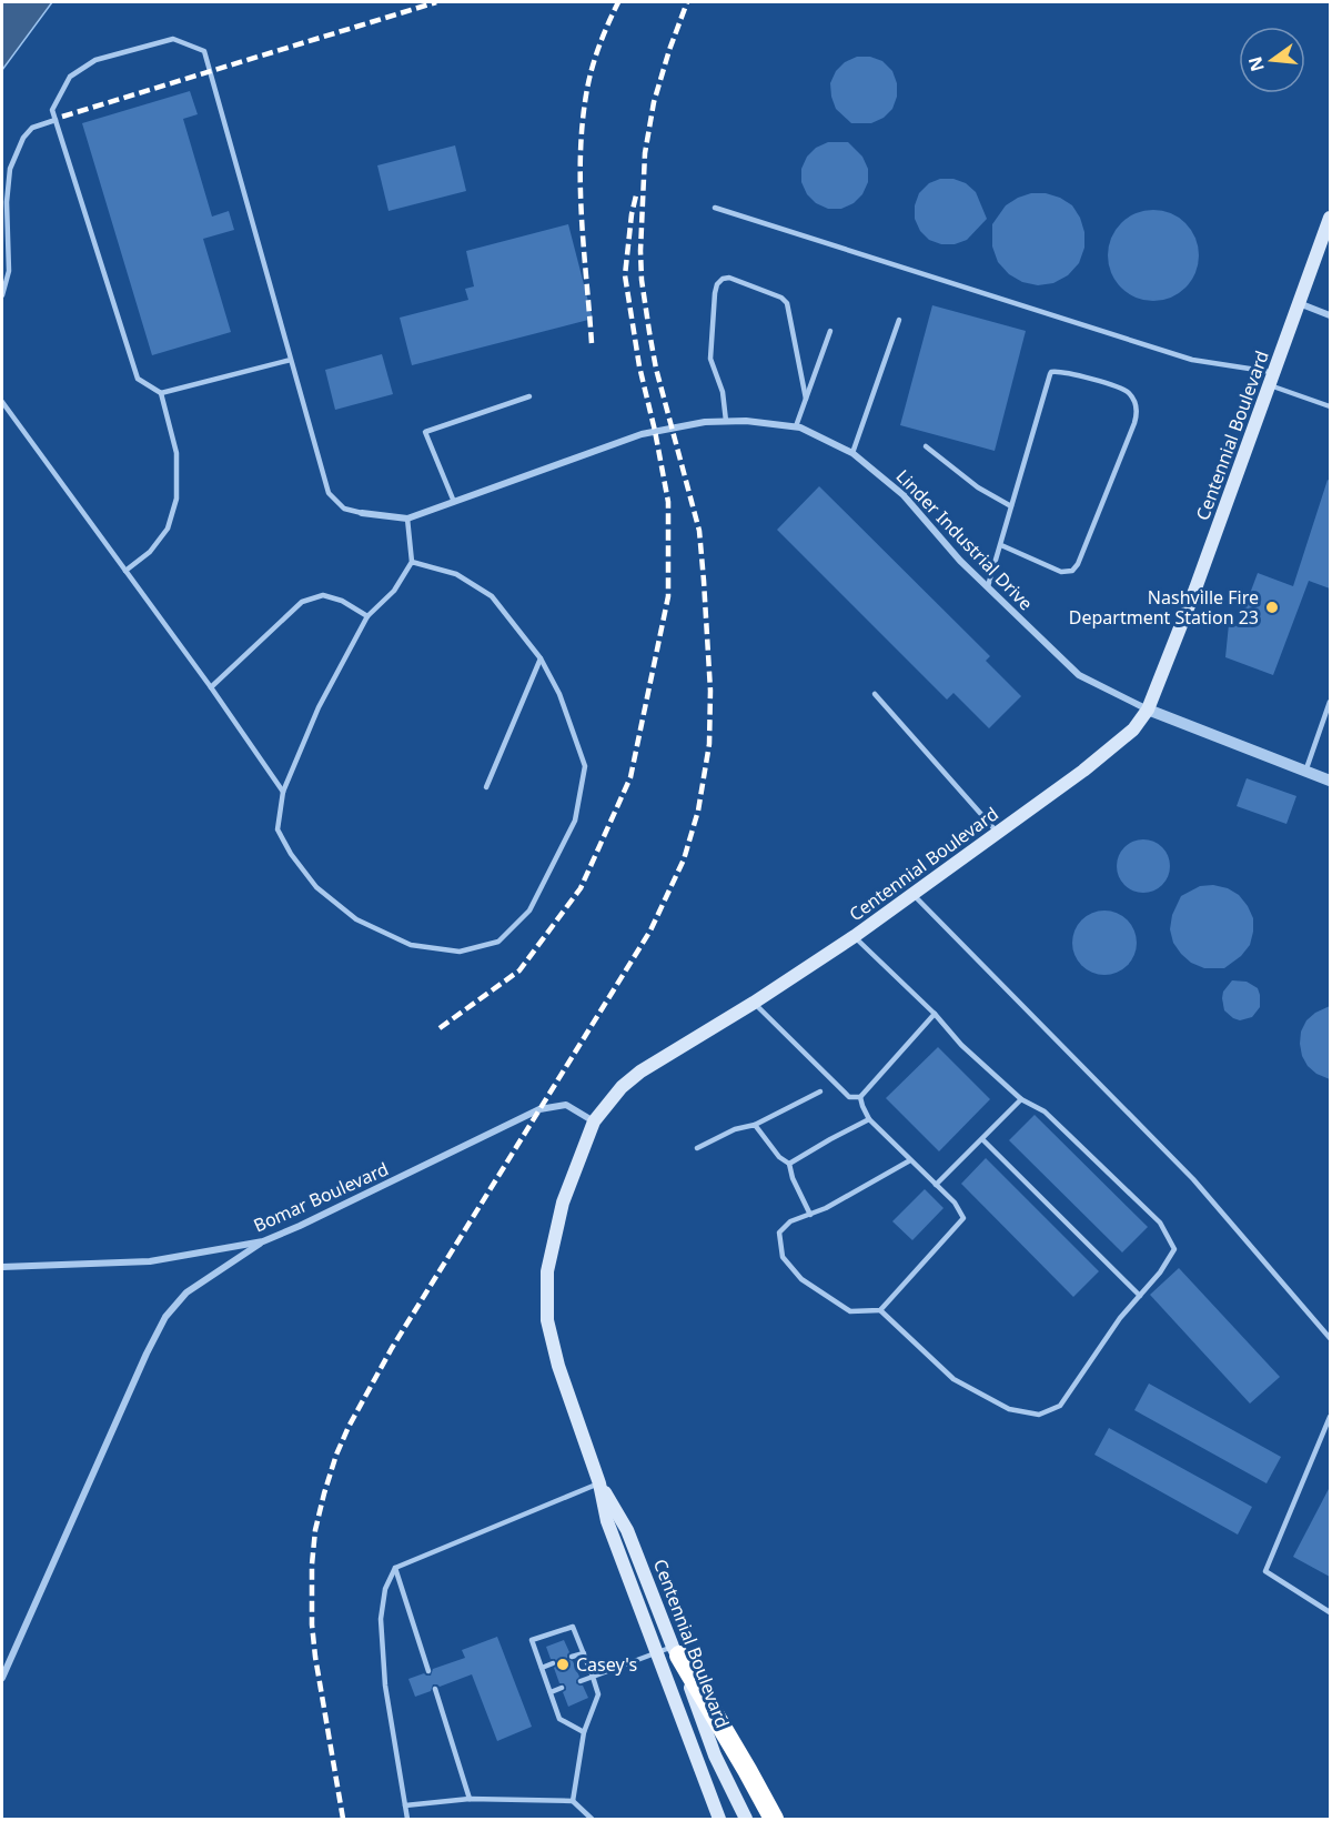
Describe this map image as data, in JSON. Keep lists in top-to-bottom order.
{
  "streets": {
    "main road": ["Centennial Boulevard"],
    "street": ["Linder Industrial Drive", "Bomar Boulevard"]
  },
  "crossings": [
    ["Centennial Boulevard", "Linder Industrial Drive"],
    ["Centennial Boulevard", "Bomar Boulevard"]
  ],
  "places": ["Nashville Fire Department Station 23", "Casey's"],
  "north": "left"
}
